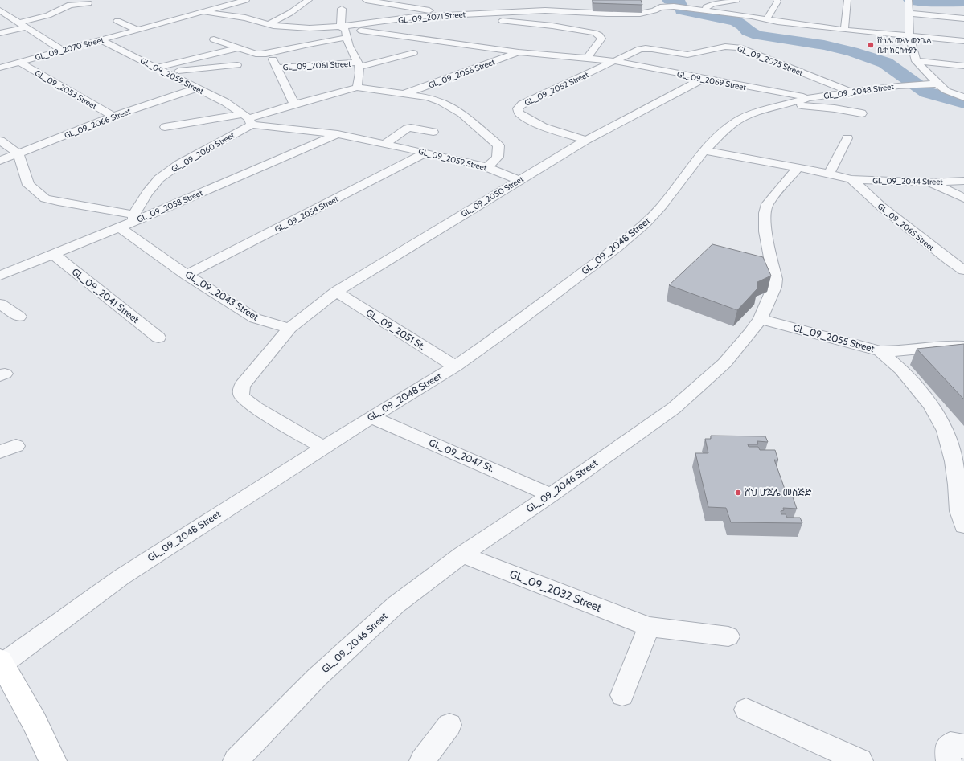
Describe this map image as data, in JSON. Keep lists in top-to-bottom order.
{
  "streets": {
    "street": [
      "GL_09_2071 Street",
      "GL_09_2070 Street",
      "GL_09_2075 Street",
      "GL_09_2061 Street",
      "GL_09_2056 Street",
      "GL_09_2059 Street",
      "GL_09_2069 Street",
      "GL_09_2052 Street",
      "GL_09_2053 Street",
      "GL_09_2048 Street",
      "GL_09_2066 Street",
      "GL_09_2060 Street",
      "GL_09_2044 Street",
      "GL_09_2050 Street",
      "GL_09_2058 Street",
      "GL_09_2054 Street",
      "GL_09_2065 Street",
      "GL_09_2041 Street",
      "GL_09_2043 Street",
      "GL_09_2051 St.",
      "GL_09_2055 Street",
      "GL_09_2047 St.",
      "GL_09_2046 Street",
      "GL_09_2032 Street"
    ]
  },
  "crossings": [
    ["GL_09_2071 Street", "GL_09_2070 Street"],
    ["GL_09_2071 Street", "GL_09_2069 Street"],
    ["GL_09_2070 Street", "GL_09_2059 Street"],
    ["GL_09_2070 Street", "GL_09_2053 Street"],
    ["GL_09_2075 Street", "GL_09_2069 Street"],
    ["GL_09_2075 Street", "GL_09_2052 Street"],
    ["GL_09_2075 Street", "GL_09_2048 Street"],
    ["GL_09_2061 Street", "GL_09_2059 Street"],
    ["GL_09_2056 Street", "GL_09_2069 Street"],
    ["GL_09_2059 Street", "GL_09_2066 Street"],
    ["GL_09_2059 Street", "GL_09_2060 Street"],
    ["GL_09_2059 Street", "GL_09_2050 Street"],
    ["GL_09_2059 Street", "GL_09_2058 Street"],
    ["GL_09_2059 Street", "GL_09_2054 Street"],
    ["GL_09_2069 Street", "GL_09_2052 Street"],
    ["GL_09_2069 Street", "GL_09_2048 Street"],
    ["GL_09_2069 Street", "GL_09_2050 Street"],
    ["GL_09_2052 Street", "GL_09_2050 Street"],
    ["GL_09_2053 Street", "GL_09_2066 Street"],
    ["GL_09_2048 Street", "GL_09_2044 Street"],
    ["GL_09_2048 Street", "GL_09_2051 St."],
    ["GL_09_2048 Street", "GL_09_2047 St."],
    ["GL_09_2060 Street", "GL_09_2058 Street"],
    ["GL_09_2044 Street", "GL_09_2065 Street"],
    ["GL_09_2044 Street", "GL_09_2046 Street"],
    ["GL_09_2050 Street", "GL_09_2043 Street"],
    ["GL_09_2050 Street", "GL_09_2051 St."],
    ["GL_09_2058 Street", "GL_09_2041 Street"],
    ["GL_09_2058 Street", "GL_09_2043 Street"],
    ["GL_09_2054 Street", "GL_09_2043 Street"],
    ["GL_09_2055 Street", "GL_09_2046 Street"],
    ["GL_09_2047 St.", "GL_09_2046 Street"],
    ["GL_09_2046 Street", "GL_09_2032 Street"]
  ],
  "places": ["ሸጎሌ ሙሉ ወንጌል ቤተ ክርስትያን", "ሸህ ሆጀሌ መስጅድ"]
}
